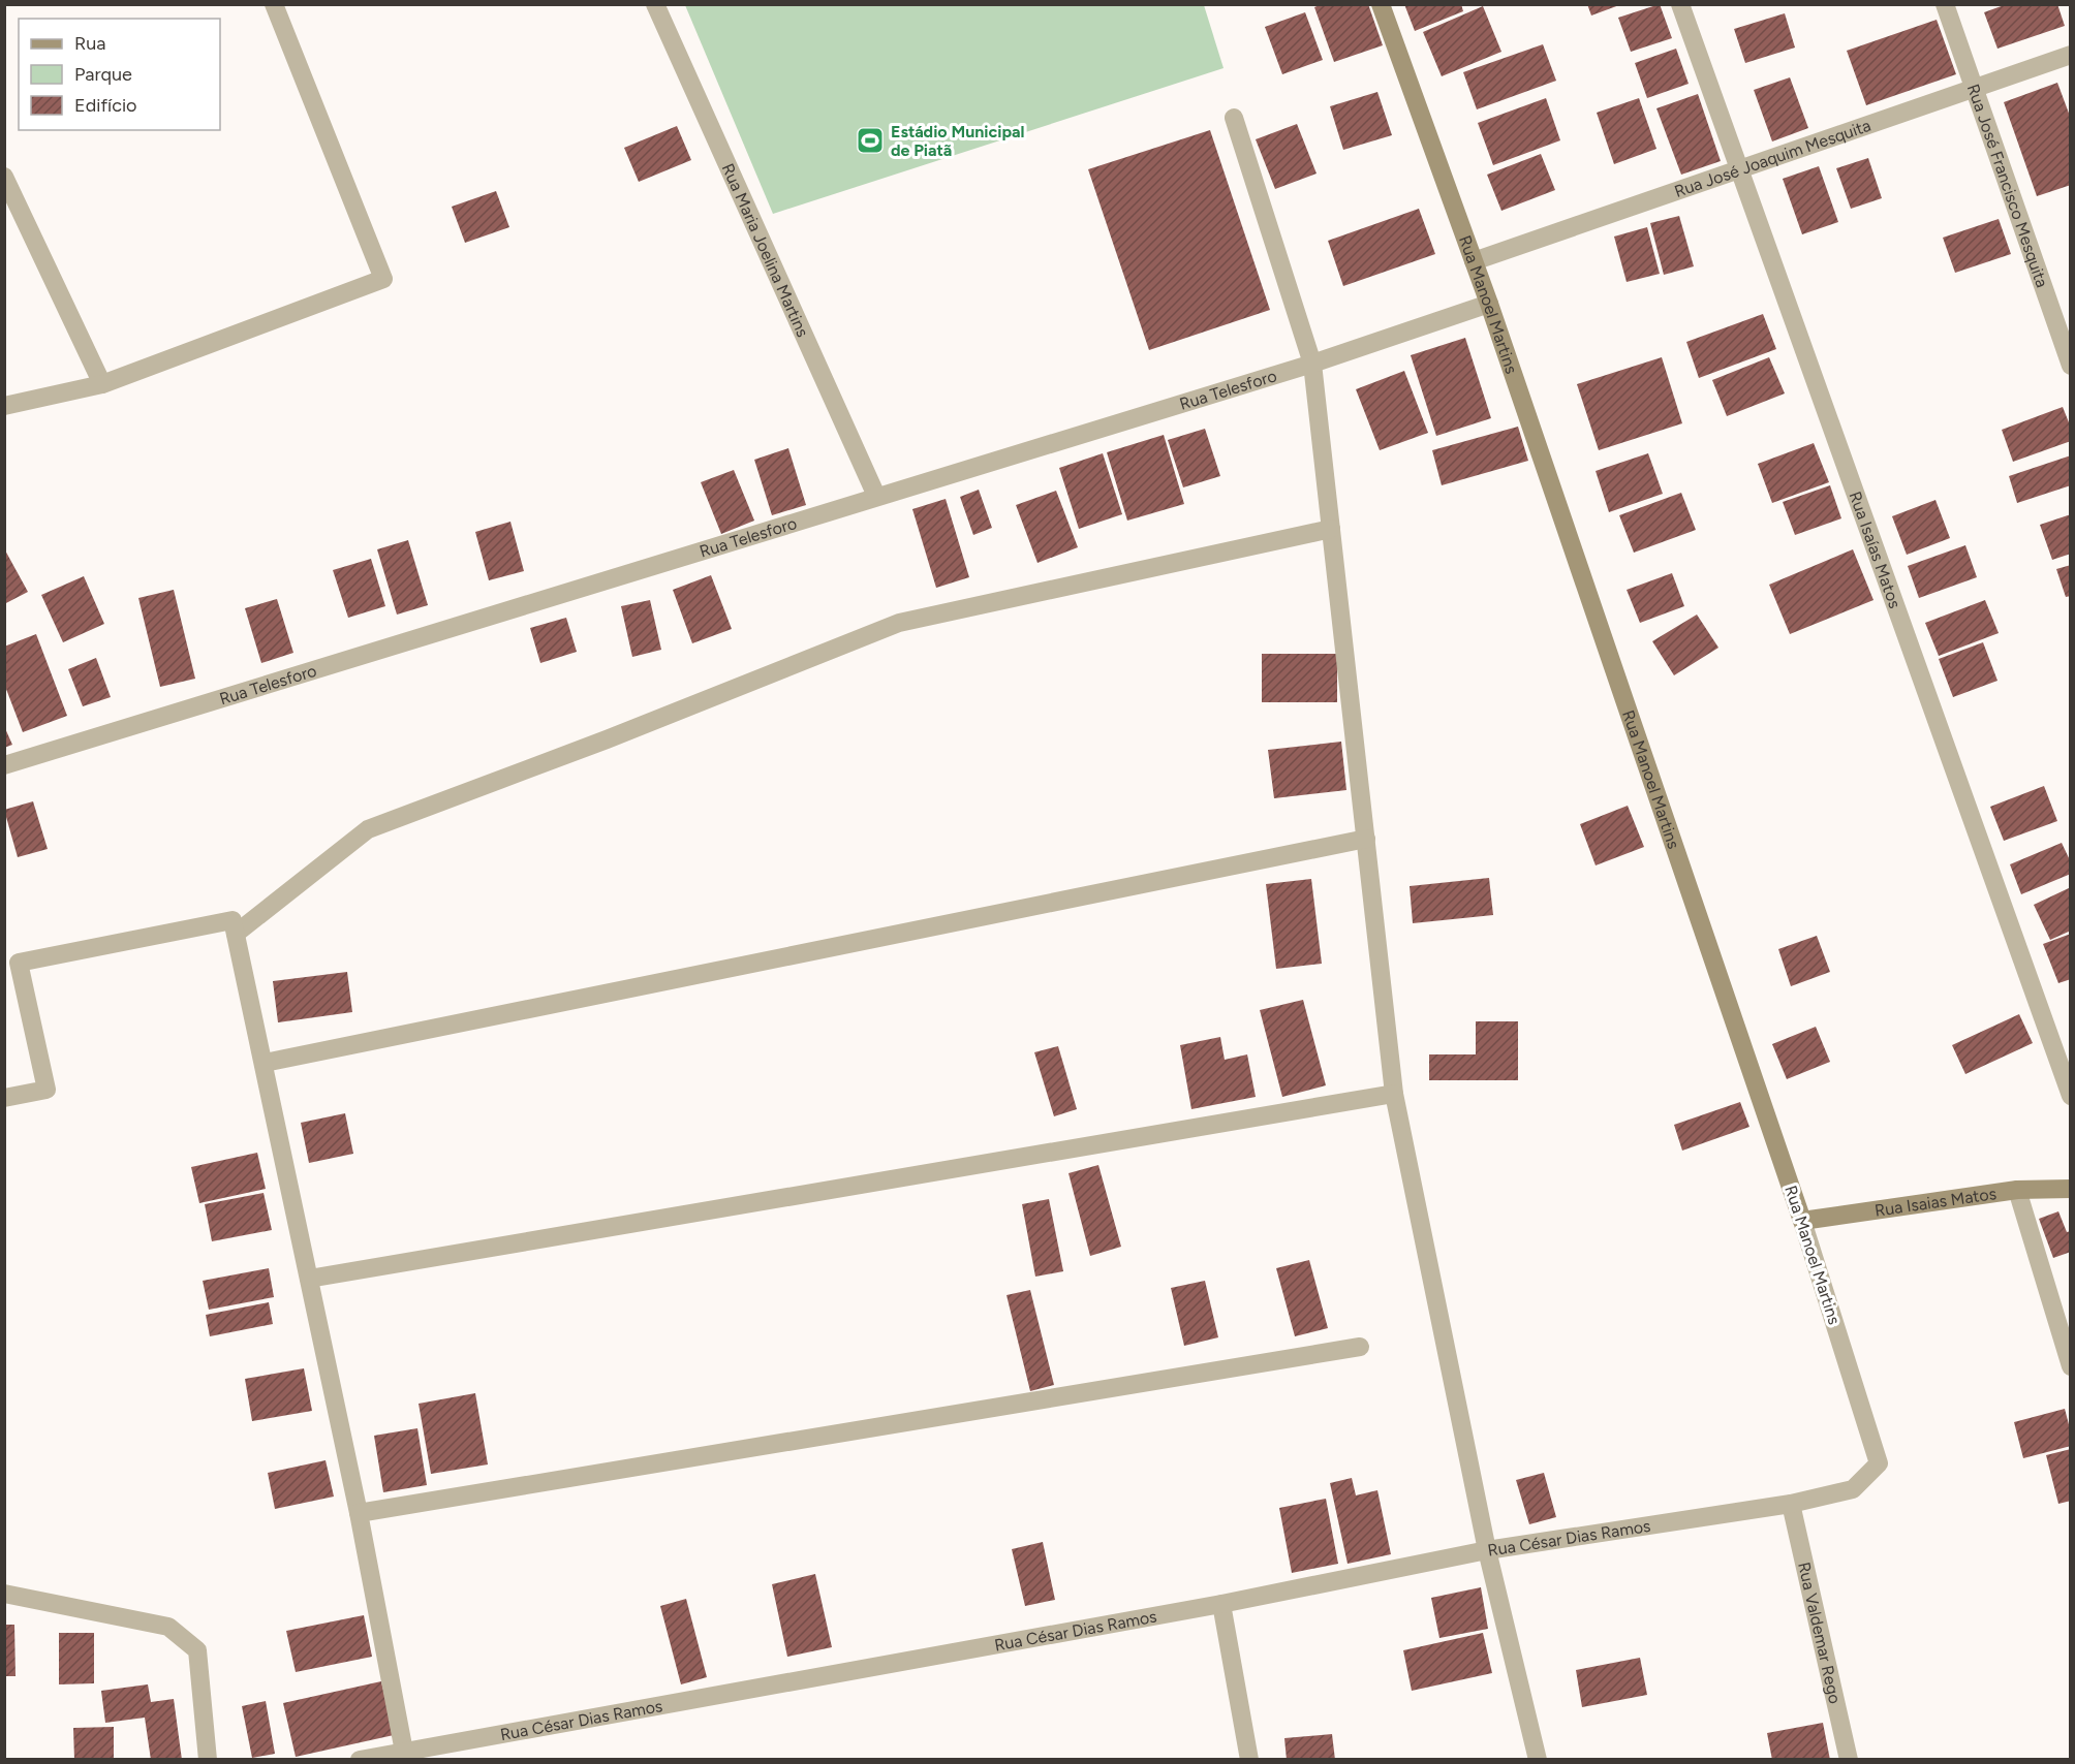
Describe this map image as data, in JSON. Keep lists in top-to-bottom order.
{
  "streets": {
    "street": [
      "Rua José Joaquim Mesquita",
      "Rua José Francisco Mesquita",
      "Rua Maria Joelina Martins",
      "Rua Manoel Martins",
      "Rua Telesforo",
      "Rua Isaías Matos",
      "Rua Isaias Matos",
      "Rua César Dias Ramos",
      "Rua Valdemar Rego"
    ]
  },
  "crossings": [
    ["Rua José Joaquim Mesquita", "Rua José Francisco Mesquita"],
    ["Rua José Joaquim Mesquita", "Rua Manoel Martins"],
    ["Rua José Joaquim Mesquita", "Rua Isaías Matos"],
    ["Rua Maria Joelina Martins", "Rua Telesforo"],
    ["Rua Manoel Martins", "Rua Telesforo"],
    ["Rua Manoel Martins", "Rua Isaias Matos"],
    ["Rua Manoel Martins", "Rua César Dias Ramos"],
    ["Rua Manoel Martins", "Rua Valdemar Rego"],
    ["Rua César Dias Ramos", "Rua Valdemar Rego"]
  ],
  "places": {
    "sports": ["Estádio Municipal de Piatã"]
  },
  "legend": ["Rua", "Parque", "Edifício"]
}
